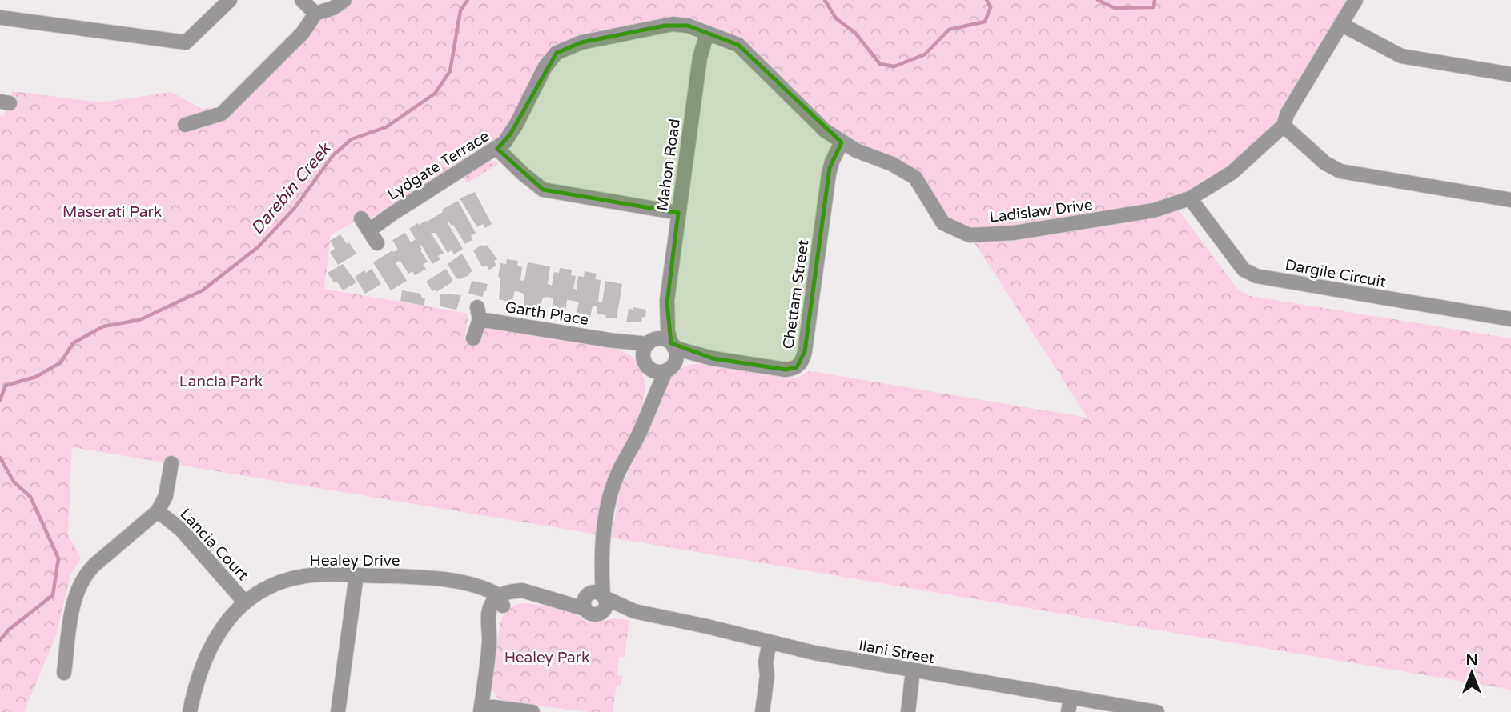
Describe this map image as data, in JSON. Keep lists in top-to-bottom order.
{
  "streets": {
    "street": [
      "Lydgate Terrace",
      "Mahon Road",
      "Ladislaw Drive",
      "Dargile Circuit",
      "Chettam Street",
      "Garth Place",
      "Lancia Court",
      "Healey Drive",
      "Ilani Street"
    ]
  },
  "crossings": [
    ["Lydgate Terrace", "Mahon Road"],
    ["Lydgate Terrace", "Ladislaw Drive"],
    ["Mahon Road", "Ladislaw Drive"],
    ["Mahon Road", "Chettam Street"],
    ["Mahon Road", "Garth Place"],
    ["Mahon Road", "Ilani Street"],
    ["Ladislaw Drive", "Dargile Circuit"],
    ["Ladislaw Drive", "Chettam Street"],
    ["Chettam Street", "Garth Place"],
    ["Lancia Court", "Healey Drive"]
  ],
  "water": ["Darebin Creek"],
  "parks": ["Maserati Park", "Lancia Park", "Healey Park"],
  "north": "top"
}
